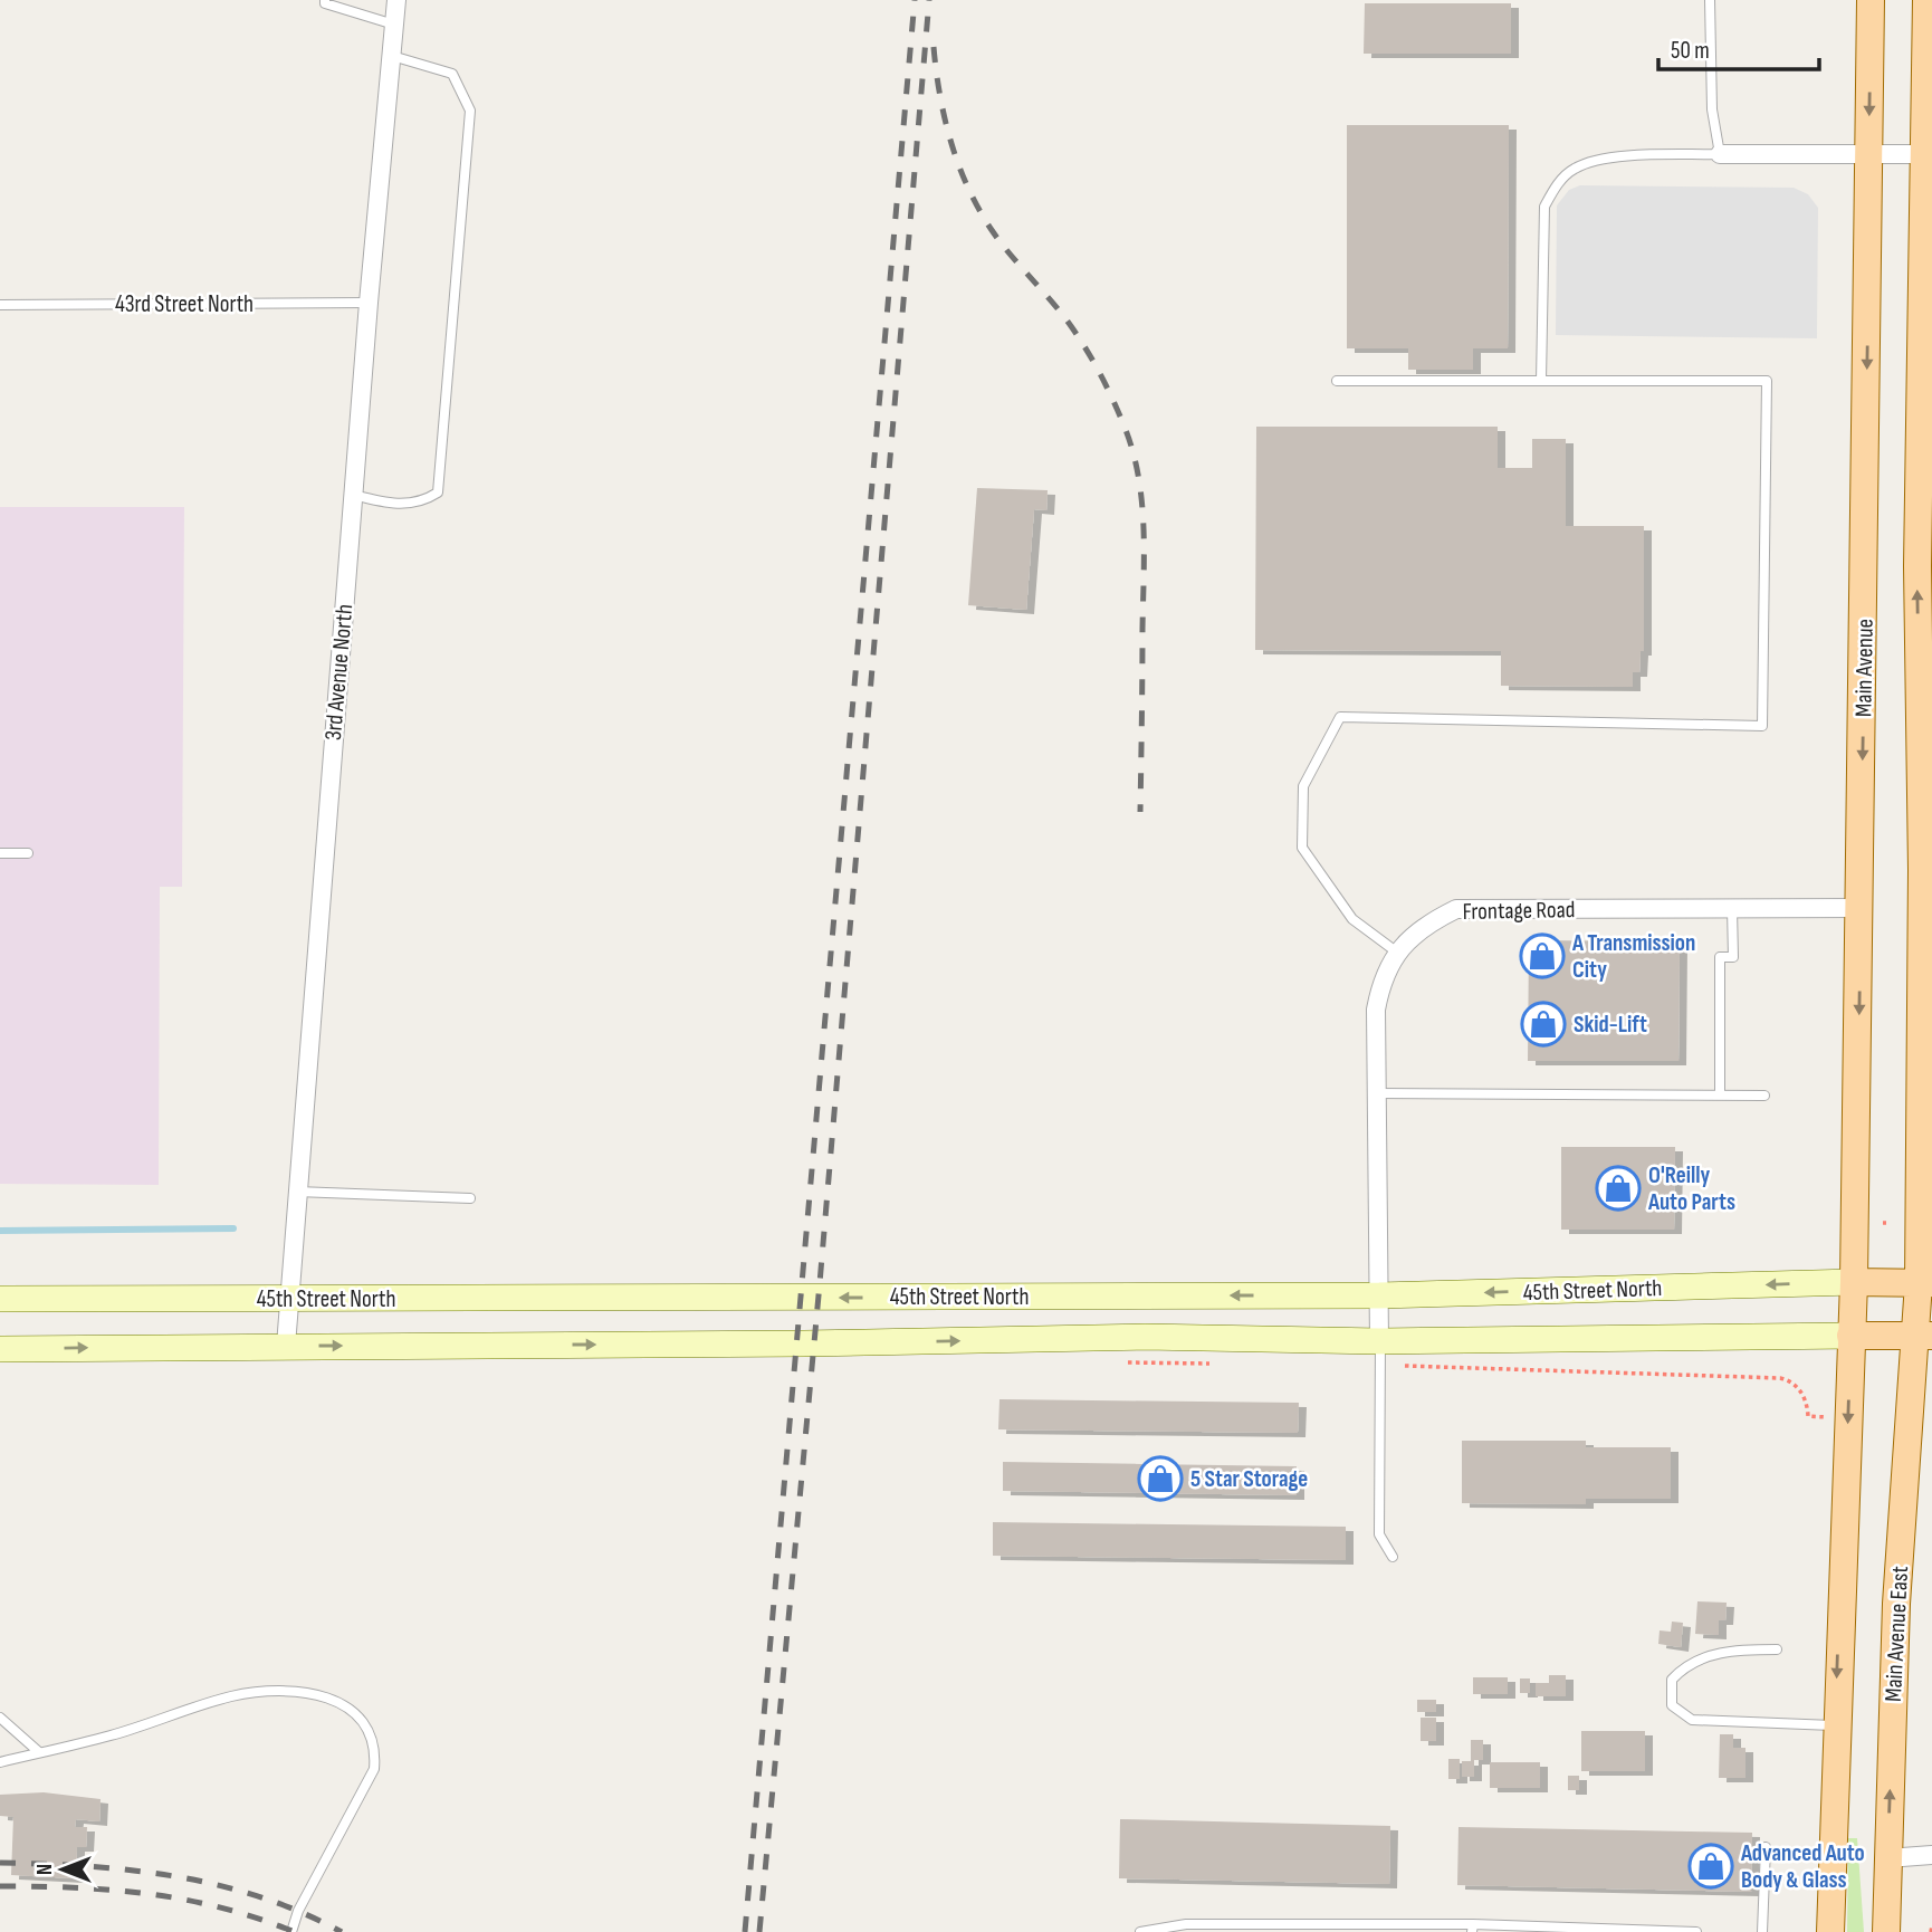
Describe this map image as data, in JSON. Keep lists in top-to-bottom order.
{
  "streets": {
    "main road": ["Main Avenue", "45th Street North", "Main Avenue East"],
    "street": ["3rd Avenue North", "Frontage Road"],
    "lane": ["43rd Street North"]
  },
  "crossings": [
    ["43rd Street North", "3rd Avenue North"],
    ["Main Avenue", "Frontage Road"],
    ["Main Avenue", "45th Street North"],
    ["3rd Avenue North", "45th Street North"],
    ["Frontage Road", "45th Street North"]
  ],
  "places": {
    "shop": [
      "A Transmission City",
      "Skid-Lift",
      "O'Reilly Auto Parts",
      "5 Star Storage",
      "Advanced Auto Body & Glass"
    ]
  },
  "scale_bar": "50 m",
  "north": "left"
}
